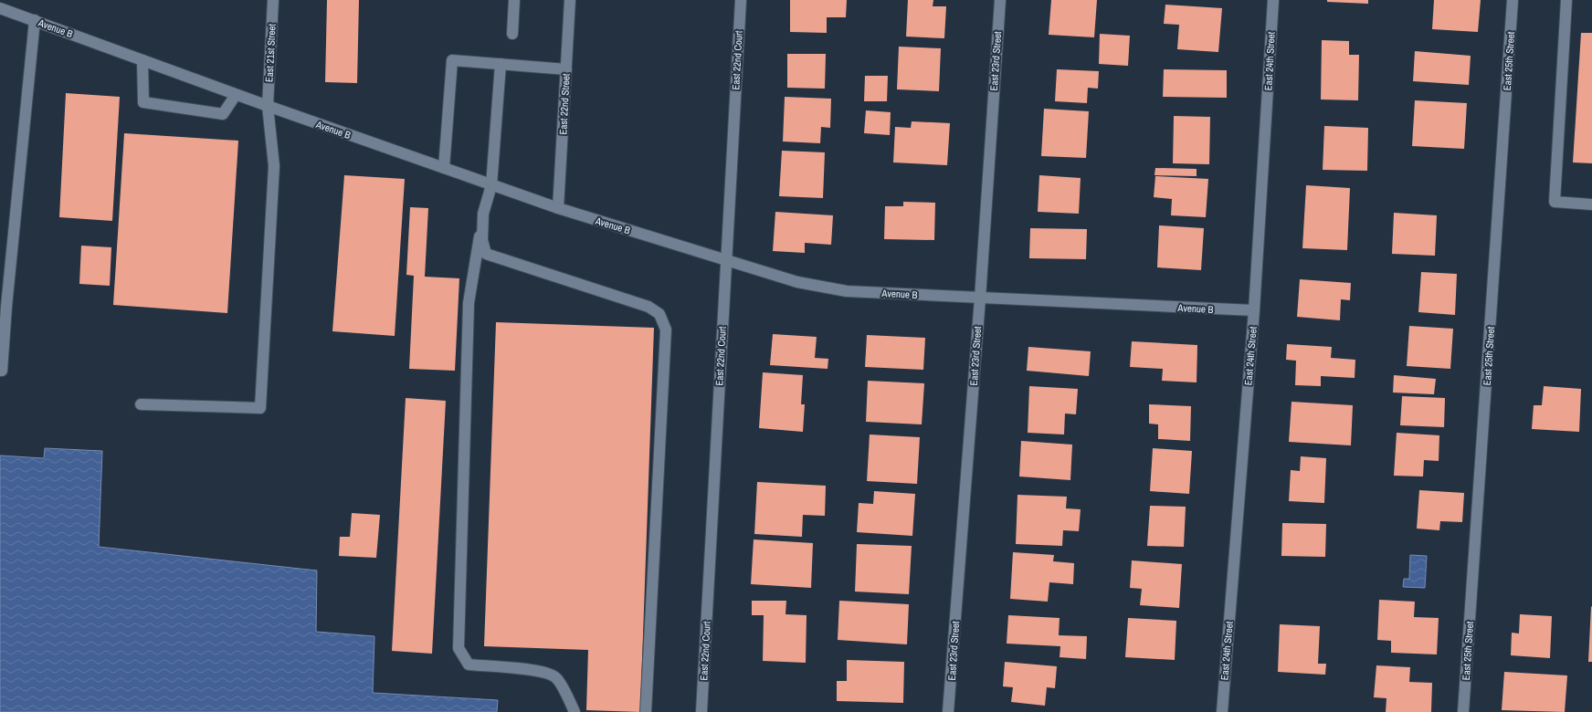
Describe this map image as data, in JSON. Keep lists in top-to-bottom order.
{
  "streets": {
    "street": [
      "Avenue B",
      "East 21st Street",
      "East 22nd Court",
      "East 23rd Street",
      "East 24th Street",
      "East 25th Street",
      "East 22nd Street"
    ]
  },
  "crossings": [
    ["Avenue B", "East 21st Street"],
    ["Avenue B", "East 22nd Court"],
    ["Avenue B", "East 23rd Street"],
    ["Avenue B", "East 24th Street"],
    ["Avenue B", "East 22nd Street"]
  ]
}
